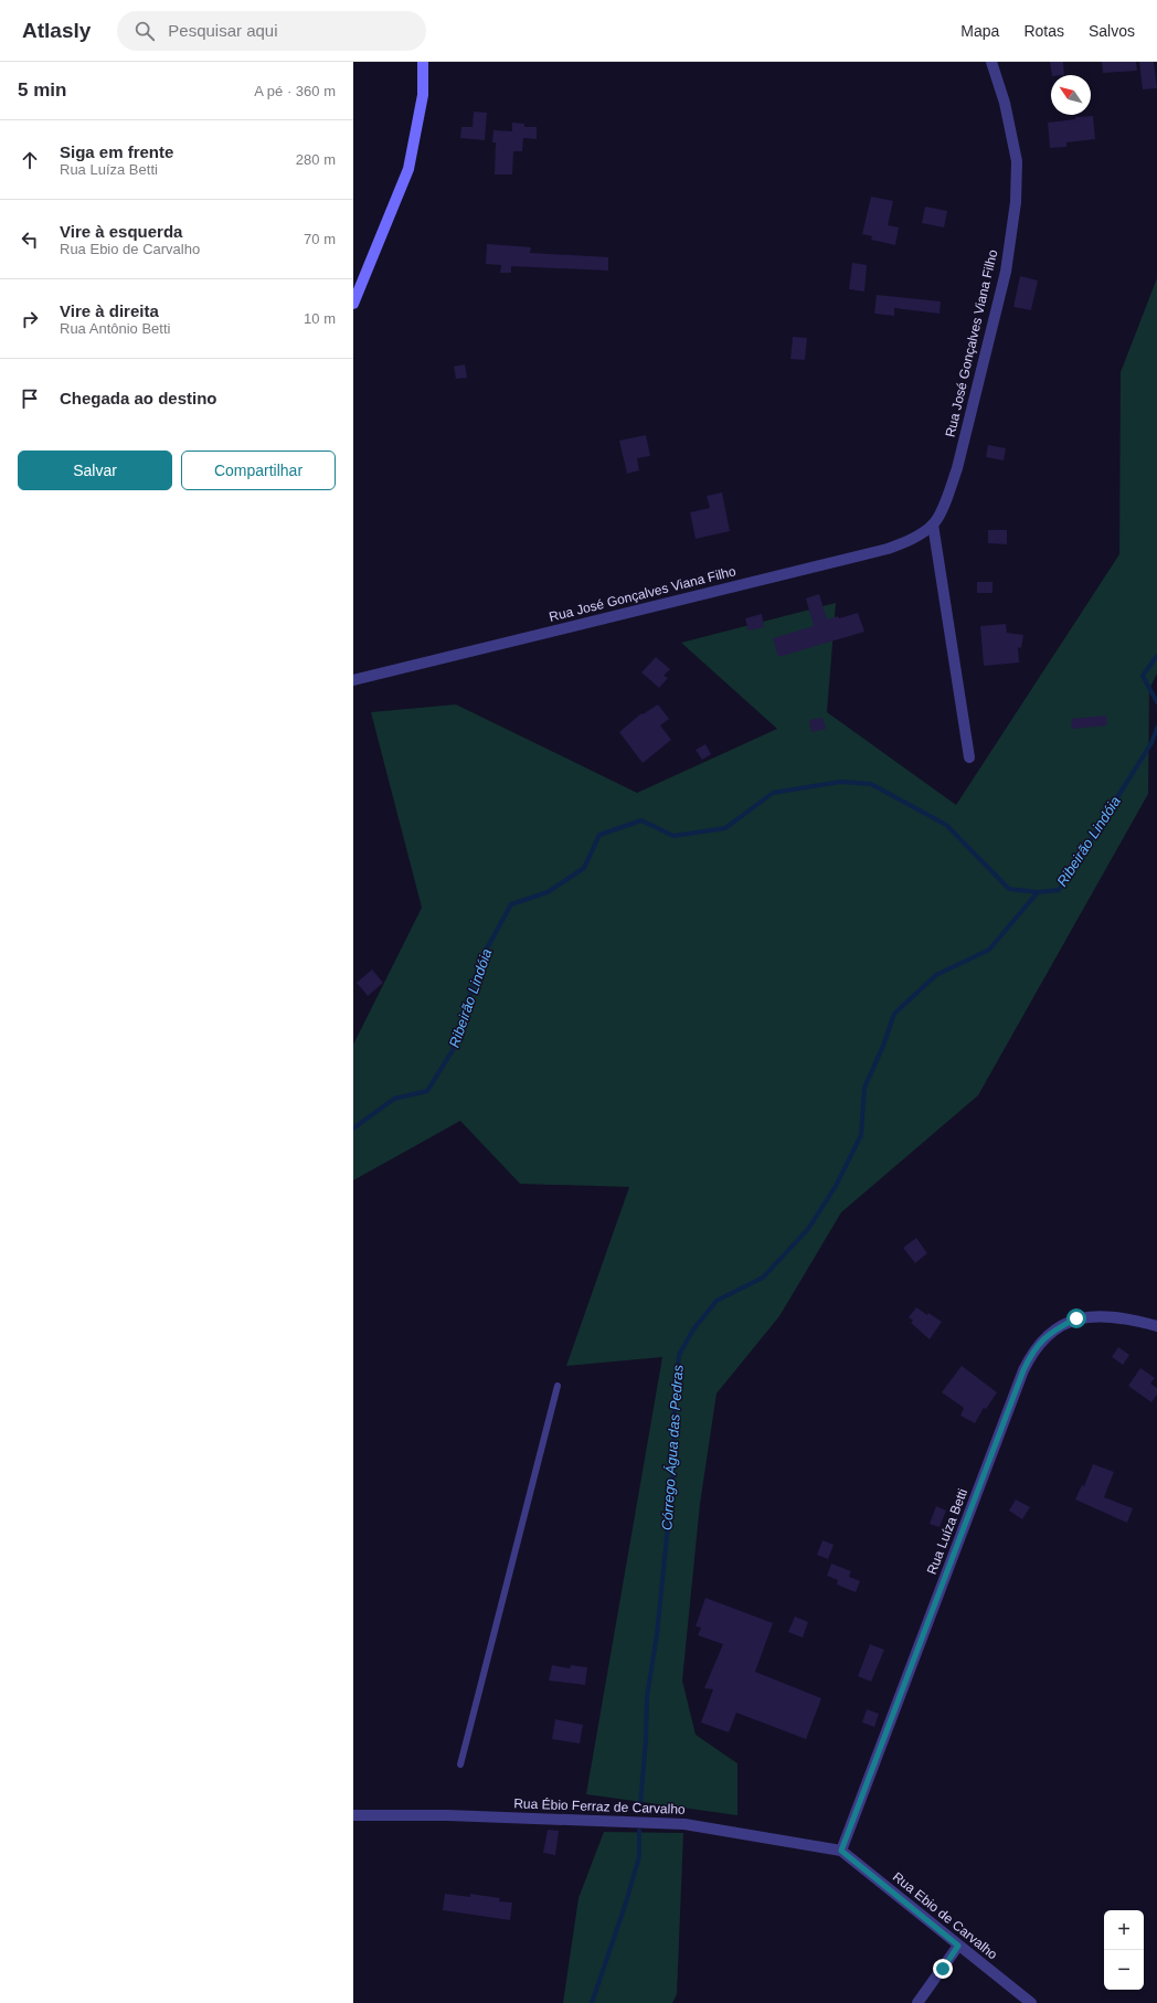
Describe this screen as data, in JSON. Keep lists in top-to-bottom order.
{
  "streets": {
    "street": [
      "Rua José Gonçalves Viana Filho",
      "Rua Luíza Betti",
      "Rua Ébio Ferraz de Carvalho",
      "Rua Ebio de Carvalho"
    ]
  },
  "crossings": [
    ["Rua Luíza Betti", "Rua Ébio Ferraz de Carvalho"],
    ["Rua Luíza Betti", "Rua Ebio de Carvalho"],
    ["Rua Ébio Ferraz de Carvalho", "Rua Ebio de Carvalho"]
  ],
  "water": ["Ribeirão Lindóia", "Córrego Água das Pedras"],
  "north": "top left",
  "page": {
    "header": "Atlasly",
    "search": "Pesquisar aqui",
    "nav": ["Mapa", "Rotas", "Salvos"],
    "heading": ["5 min", "A pé · 360 m"],
    "list": [
      ["Siga em frente", "Rua Luíza Betti", "280 m"],
      ["Vire à esquerda", "Rua Ebio de Carvalho", "70 m"],
      ["Vire à direita", "Rua Antônio Betti", "10 m"],
      "Chegada ao destino"
    ],
    "buttons": ["Salvar", "Compartilhar"],
    "map_buttons": ["+", "−"]
  }
}
